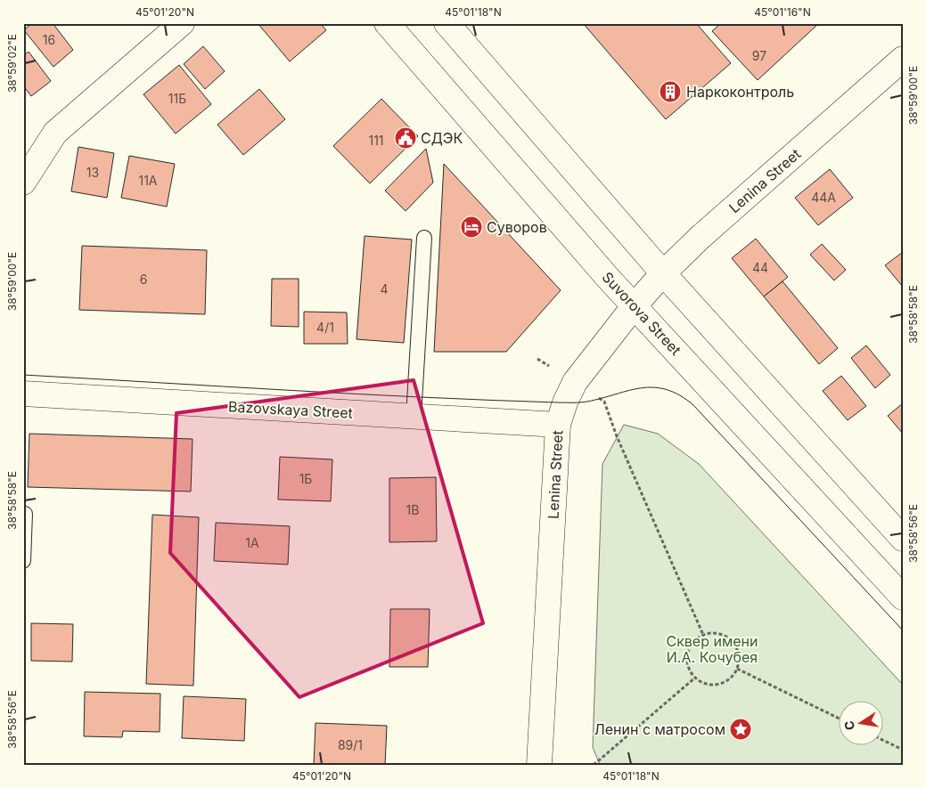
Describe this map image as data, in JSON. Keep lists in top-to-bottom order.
{
  "streets": {
    "main road": ["Lenina Street", "Suvorova Street", "Bazovskaya Street"]
  },
  "crossings": [
    ["Lenina Street", "Suvorova Street"],
    ["Lenina Street", "Bazovskaya Street"]
  ],
  "parks": ["Сквер имени И.А. Кочубея"],
  "places": {
    "building": ["Наркоконтроль"],
    "public building": ["СДЭК"],
    "hotel": ["Суворов"],
    "place": ["Ленин с матросом"]
  },
  "house_numbers": [
    "16",
    "97",
    "11Б",
    "111",
    "13",
    "11А",
    "44А",
    "44",
    "6",
    "4",
    "4/1",
    "1Б",
    "1В",
    "1А",
    "89/1"
  ],
  "north": "left",
  "coordinates": [
    "45°01'20\"N",
    "45°01'18\"N",
    "45°01'16\"N",
    "38°59'02\"E",
    "38°59'00\"E",
    "38°58'58\"E",
    "38°58'56\"E"
  ]
}
